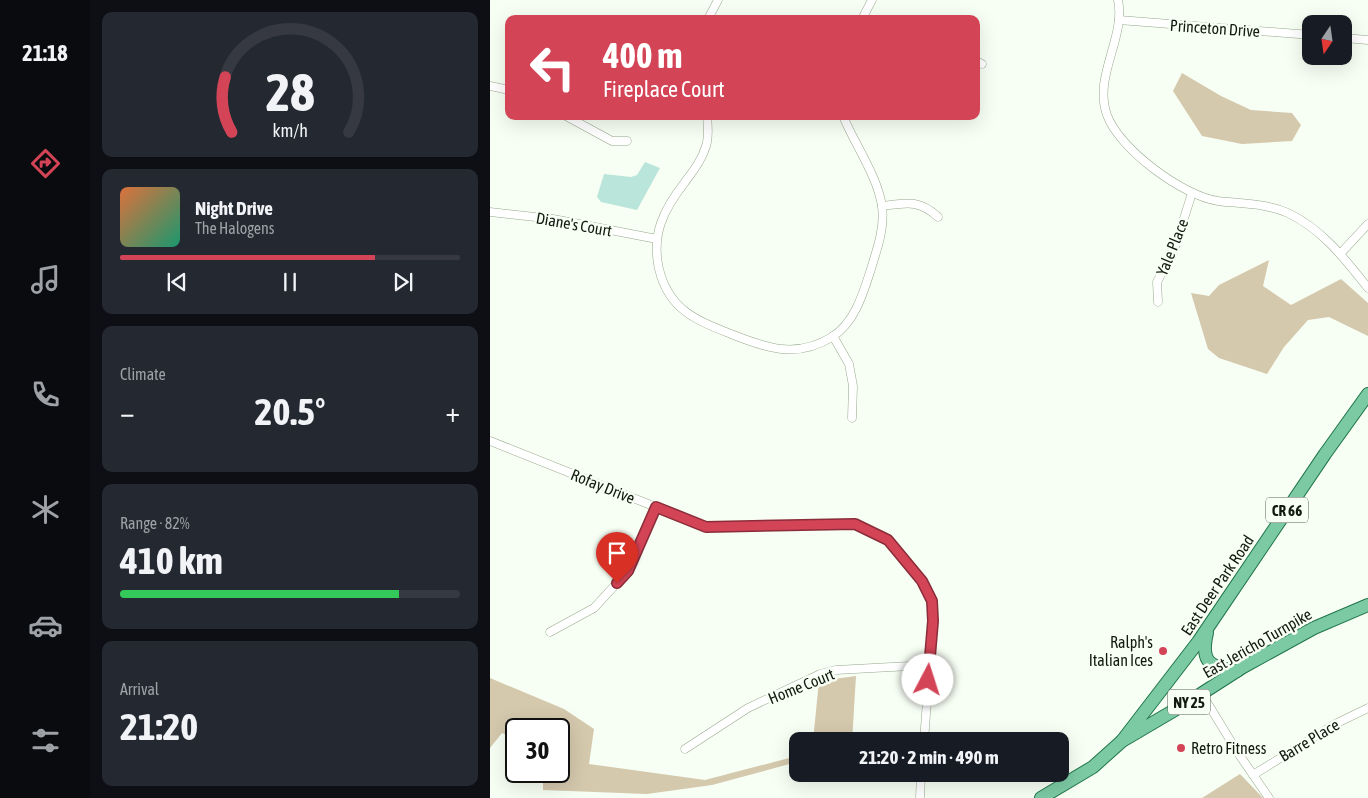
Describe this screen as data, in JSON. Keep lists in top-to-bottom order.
{
  "streets": {
    "main road": [
      "CR 66",
      "East Deer Park Road",
      "East Jericho Turnpike",
      "NY 25"
    ],
    "street": [
      "Princeton Drive",
      "Diane's Court",
      "Yale Place",
      "Rofay Drive",
      "Home Court",
      "Barre Place"
    ]
  },
  "crossings": [
    ["Rofay Drive", "Home Court"],
    ["East Deer Park Road", "East Jericho Turnpike"]
  ],
  "places": ["Ralph's Italian Ices", "Retro Fitness"],
  "north": "bottom",
  "page": {
    "tabs": "21:18",
    "turn": ["400 m", "Fireplace Court"],
    "song": ["Night Drive", "The Halogens"],
    "tile": [
      "Climate",
      ["Range · 82%", "410 km"],
      ["Arrival", "21:20"]
    ],
    "heat": ["−", "20.5°", "+"],
    "limit": "30",
    "trip": "21:20 · 2 min · 490 m",
    "gauge": ["28", "km/h"]
  }
}
